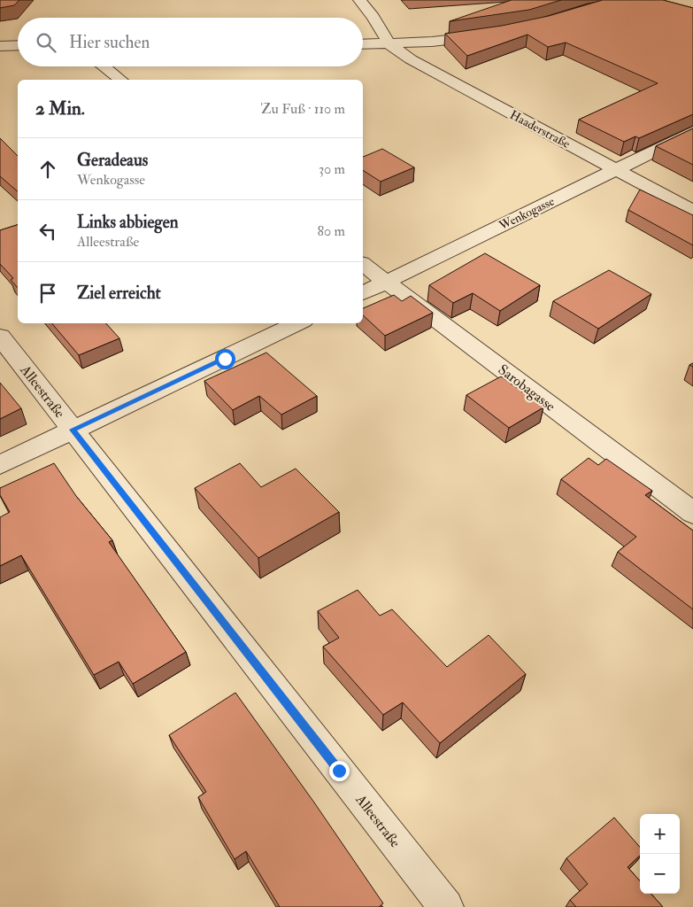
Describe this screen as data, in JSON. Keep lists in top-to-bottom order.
{
  "streets": {
    "street": [
      "Haaderstraße",
      "Wenkogasse",
      "Sarobagasse",
      "Alleestraße"
    ]
  },
  "crossings": [
    ["Haaderstraße", "Wenkogasse"],
    ["Wenkogasse", "Sarobagasse"]
  ],
  "page": {
    "search": "Hier suchen",
    "heading": ["2 Min.", "Zu Fuß · 110 m"],
    "list": [
      ["Geradeaus", "Wenkogasse", "30 m"],
      ["Links abbiegen", "Alleestraße", "80 m"],
      "Ziel erreicht"
    ],
    "map_buttons": ["+", "−"]
  }
}
